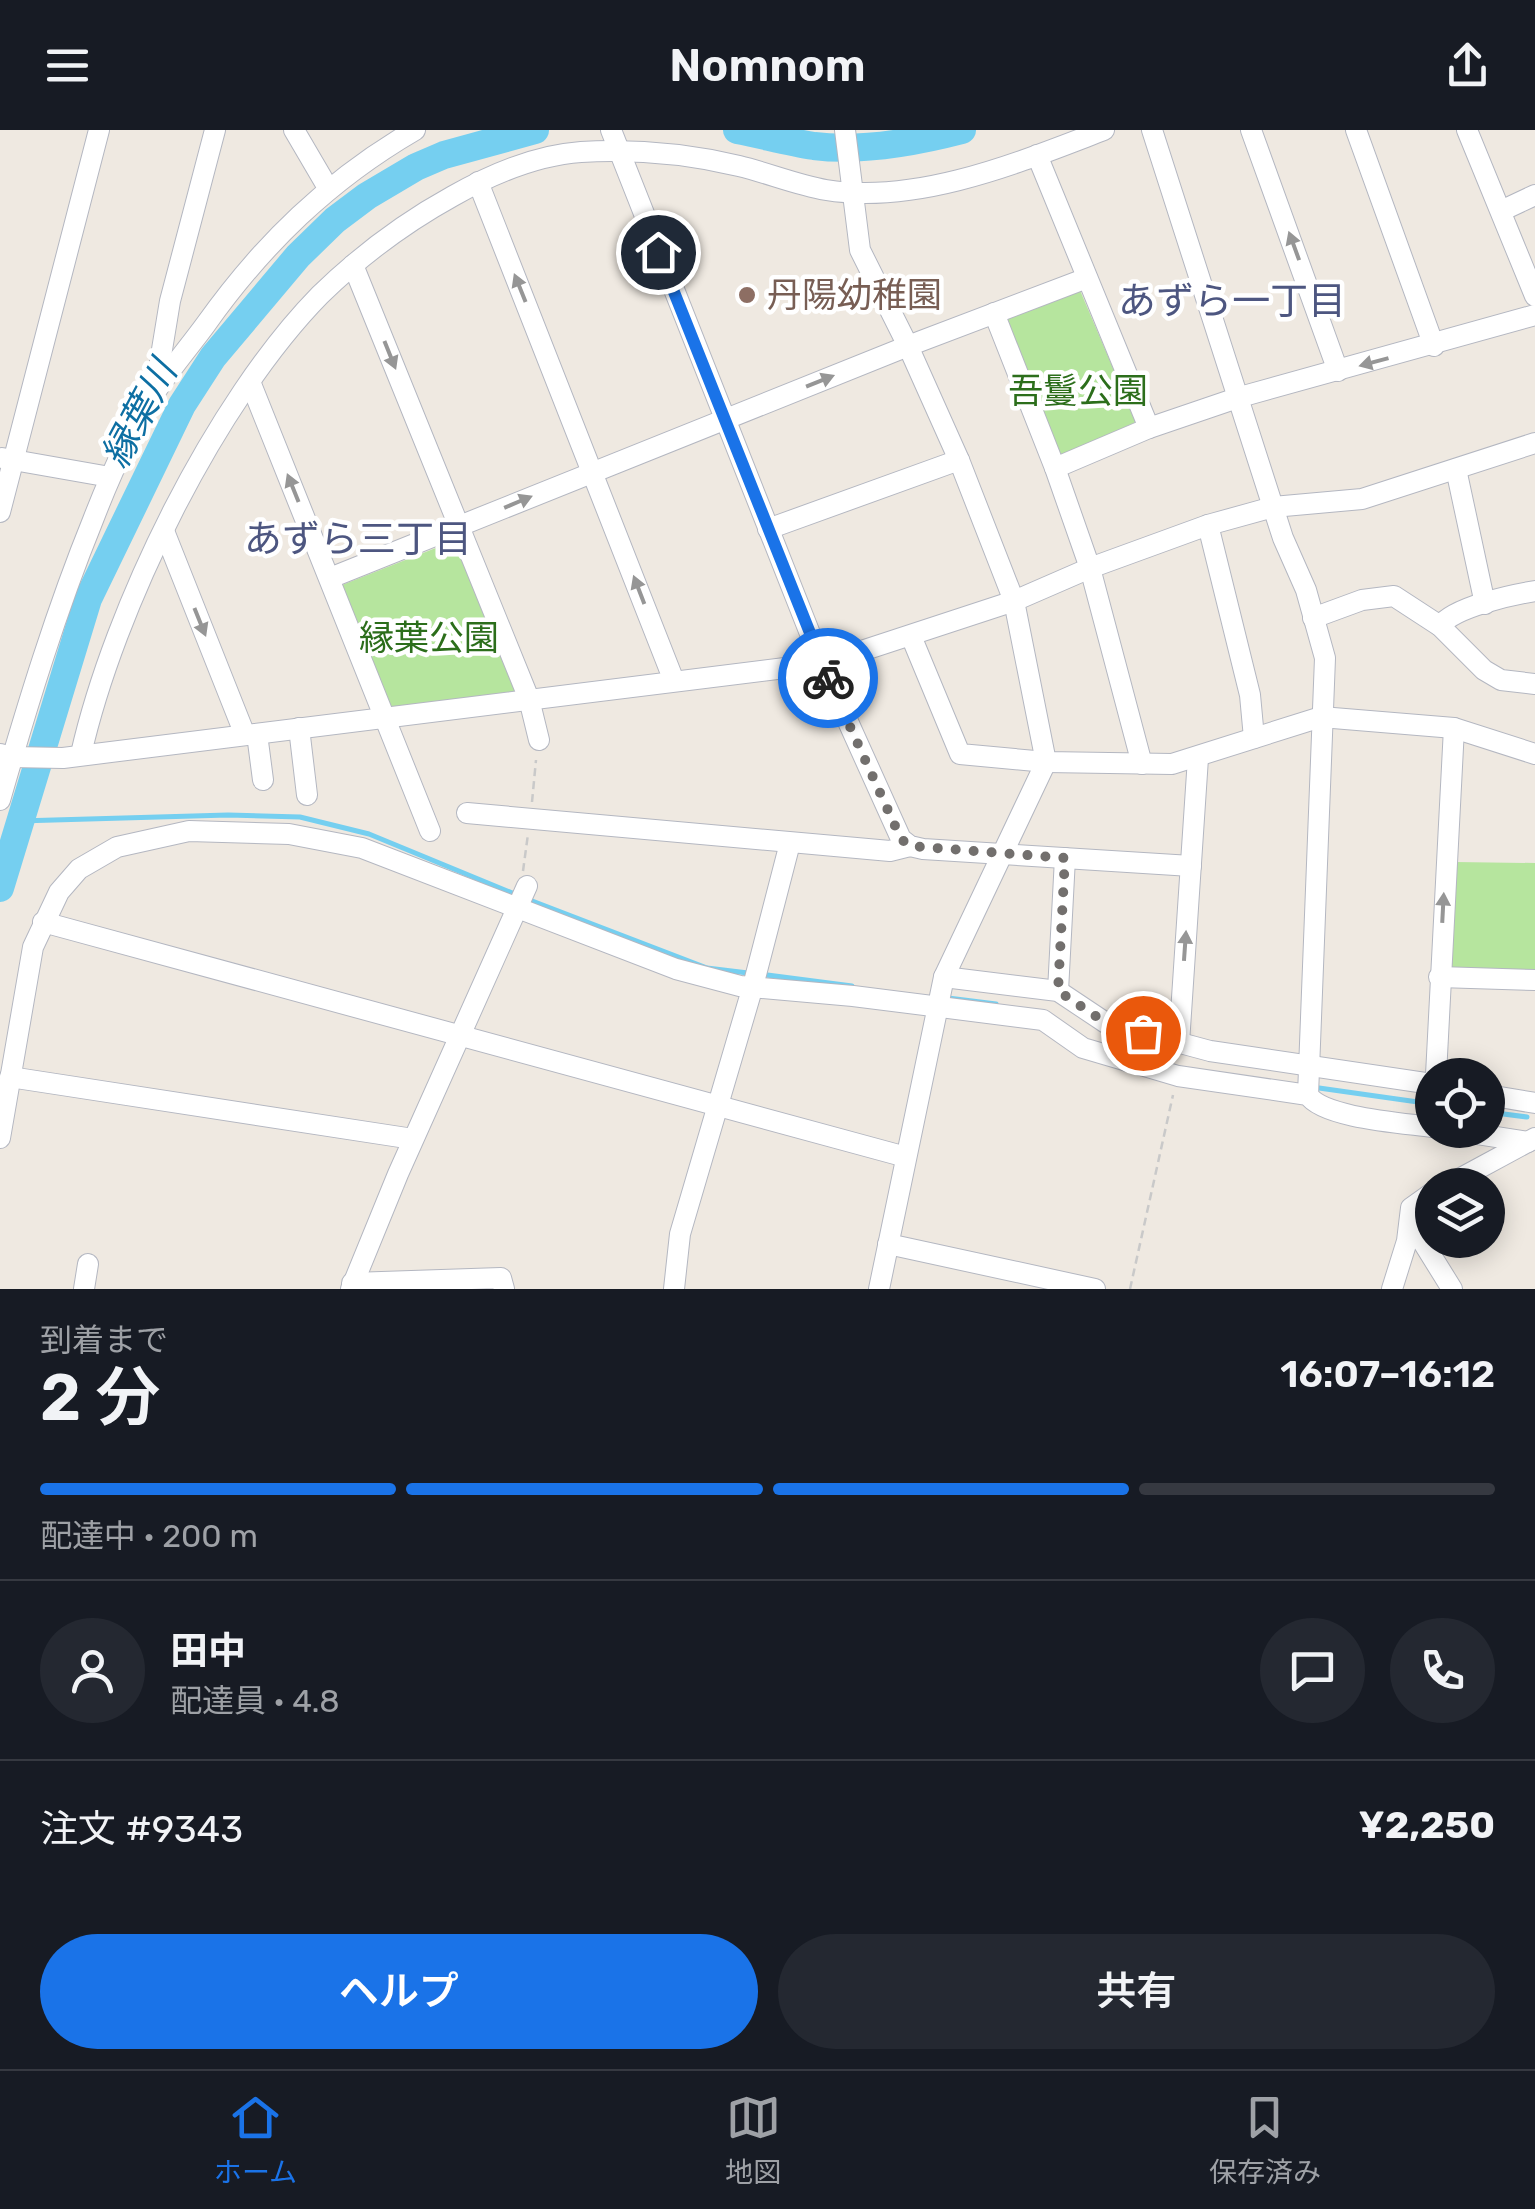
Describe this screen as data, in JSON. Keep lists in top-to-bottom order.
{
  "districts": ["あずら一丁目", "あずら三丁目"],
  "water": ["縁葉川"],
  "parks": ["吾鬘公園", "縁葉公園"],
  "places": ["丹陽幼稚園"],
  "page": {
    "header": "Nomnom",
    "heading": ["2 分", "到着まで", "16:07–16:12"],
    "panel": [
      "田中",
      "配達員 · 4.8",
      "注文 #9343",
      "¥2,250"
    ],
    "bar": "配達中 · 200 m",
    "buttons": ["ヘルプ", "共有"],
    "tabs": ["ホーム", "地図", "保存済み"]
  }
}
